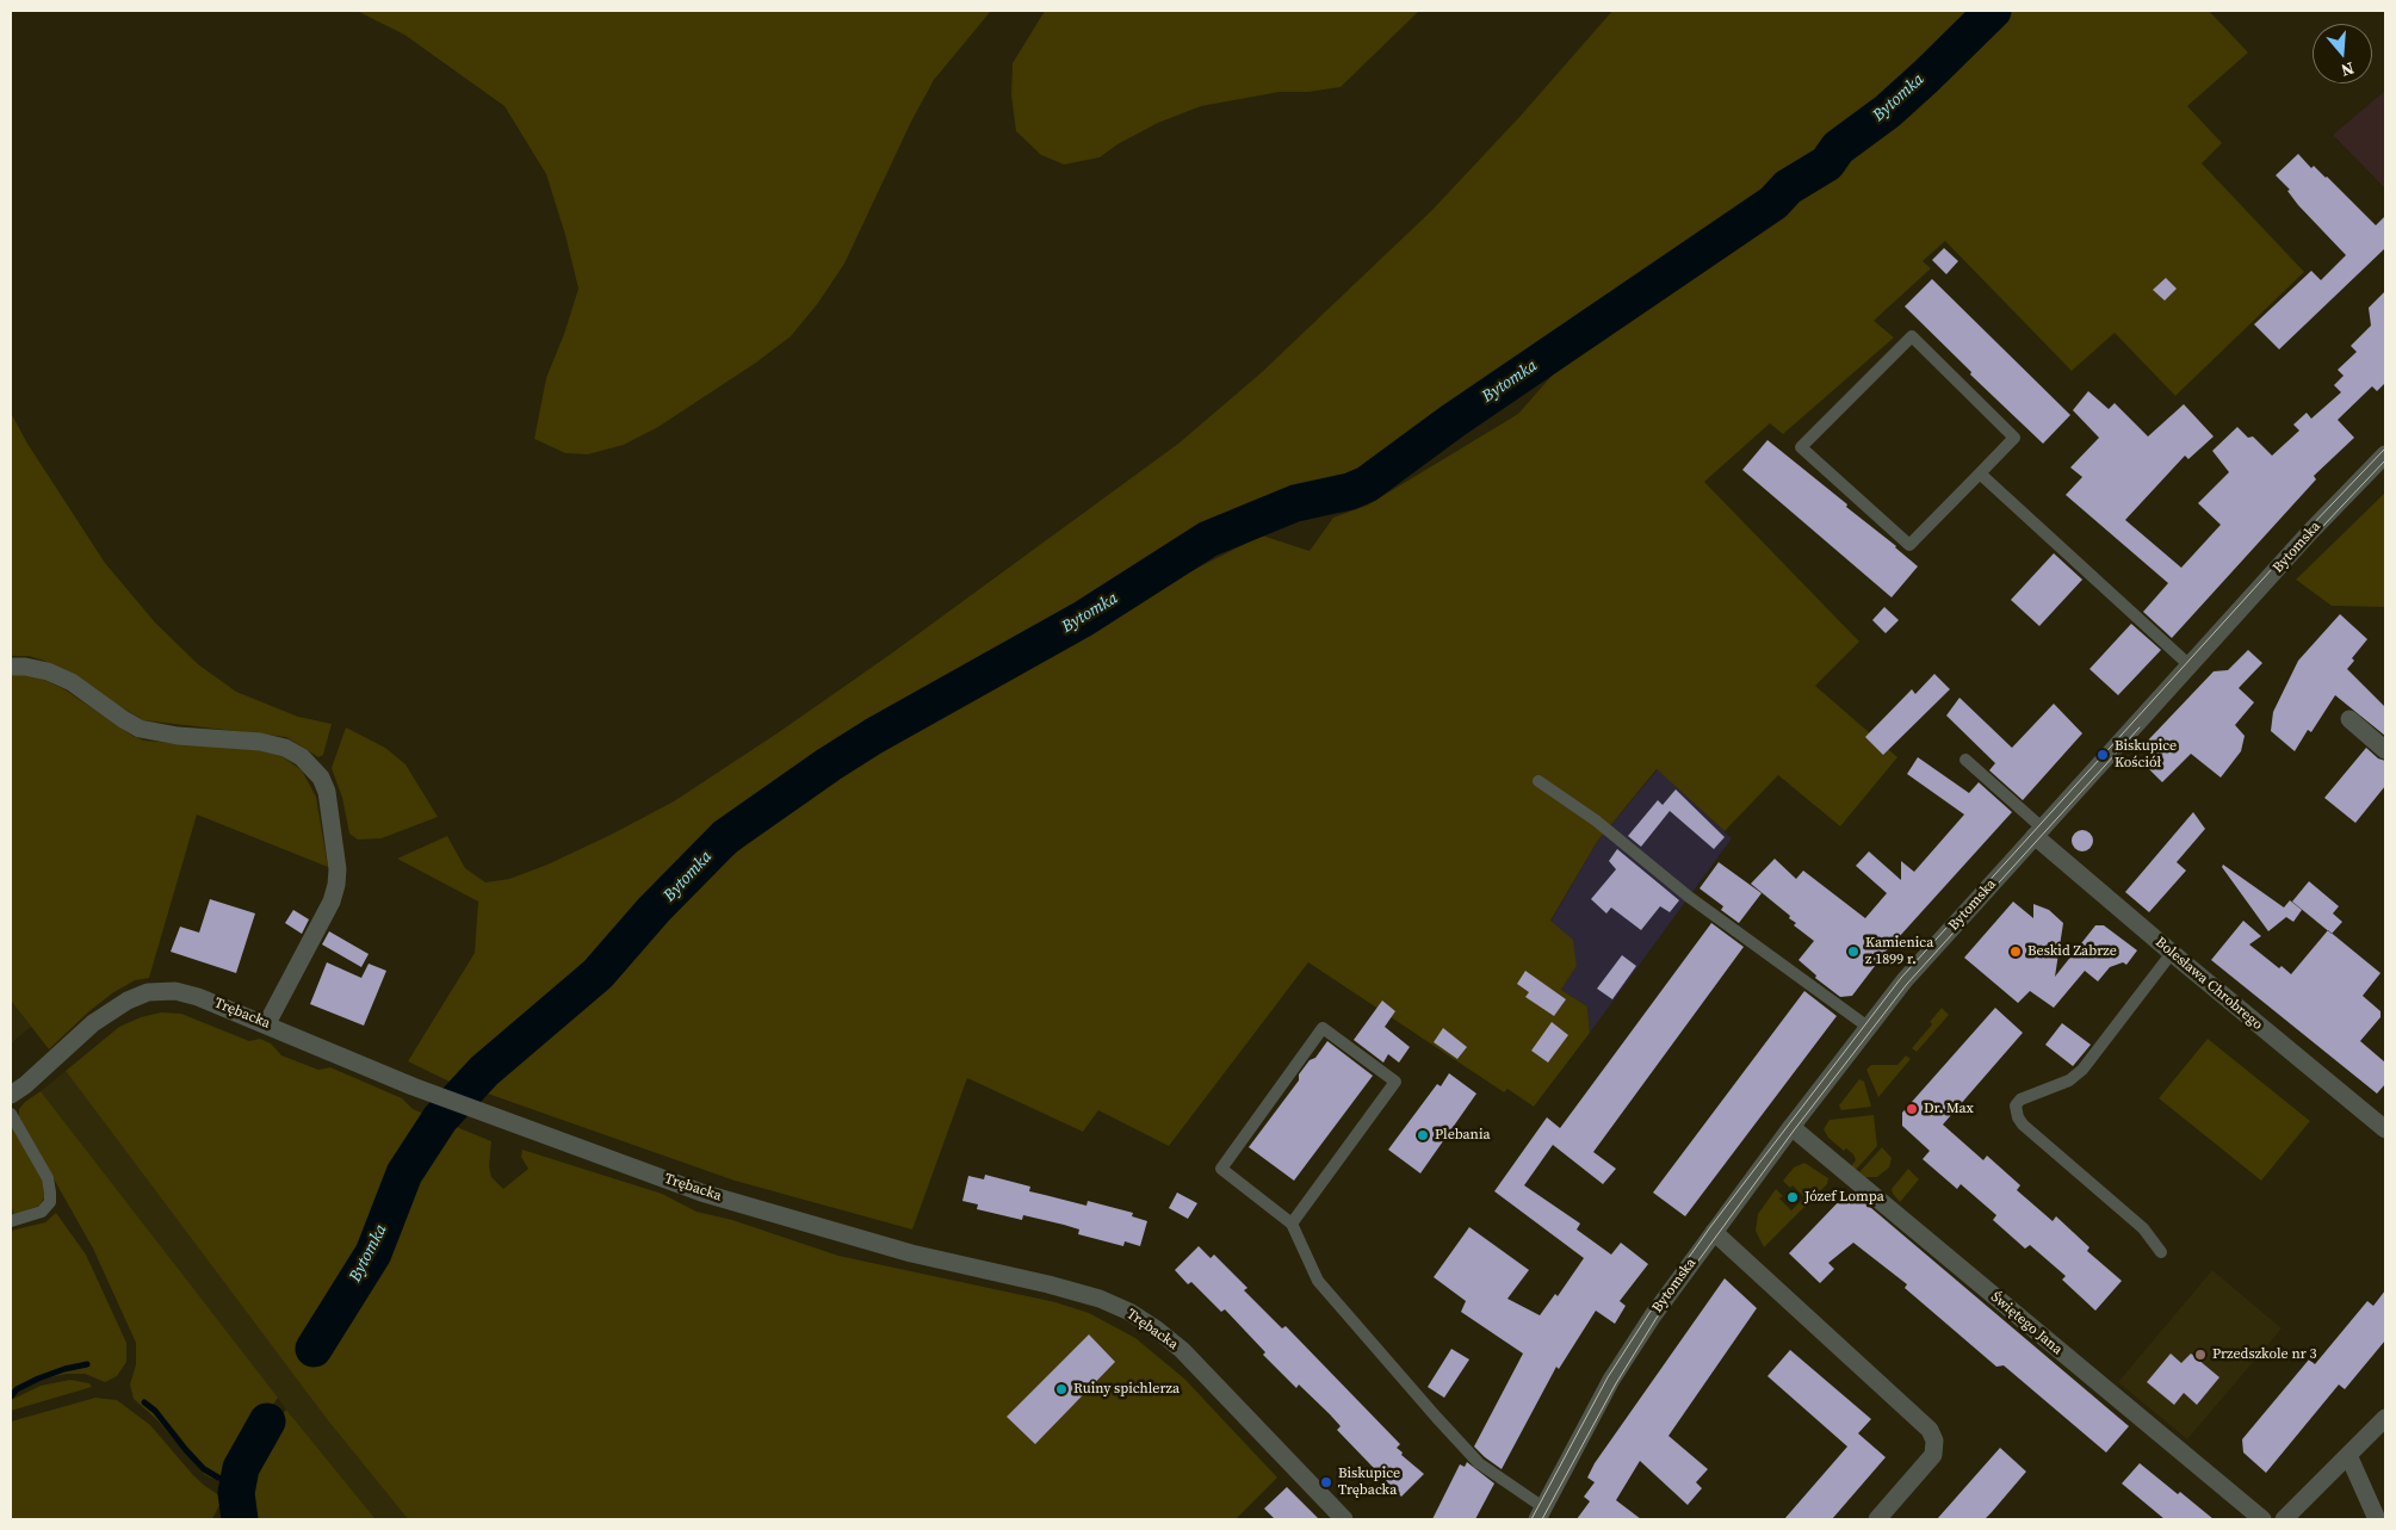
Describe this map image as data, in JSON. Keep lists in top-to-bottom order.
{
  "streets": {
    "street": [
      "Bytomska",
      "Bolesława Chrobrego",
      "Trębacka",
      "Świętego Jana"
    ]
  },
  "crossings": [
    ["Bytomska", "Bolesława Chrobrego"],
    ["Bytomska", "Świętego Jana"]
  ],
  "water": ["Bytomka"],
  "places": [
    "Biskupice Kościół",
    "Kamienica z 1899 r.",
    "Beskid Zabrze",
    "Dr. Max",
    "Plebania",
    "Józef Lompa",
    "Przedszkole nr 3",
    "Ruiny spichlerza",
    "Biskupice Trębacka"
  ],
  "north": "bottom"
}
